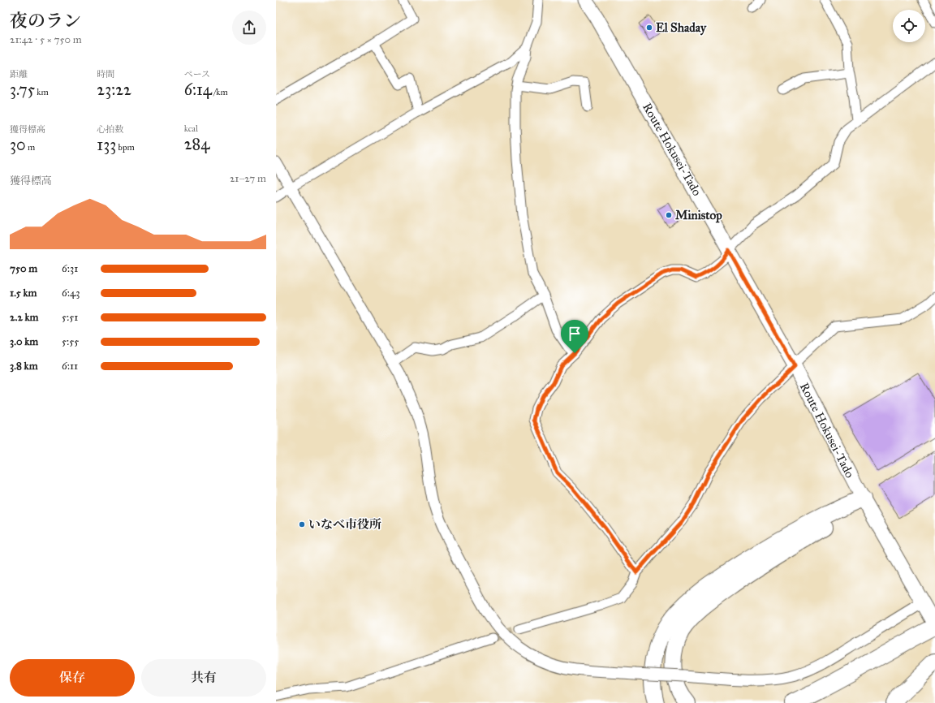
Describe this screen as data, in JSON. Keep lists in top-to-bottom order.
{
  "streets": {
    "main road": ["Route Hokusei-Tado"]
  },
  "places": ["El Shaday", "Ministop", "いなべ市役所"],
  "page": {
    "heading": ["夜のラン", "21:42 · 5 × 750 m"],
    "stats": [
      ["距離", "3.75 km"],
      ["時間", "23:22"],
      ["ペース", "6:14 /km"],
      ["獲得標高", "30 m"],
      ["心拍数", "133 bpm"],
      ["kcal", "284"]
    ],
    "chart": ["獲得標高", "21–27 m"],
    "list": [
      {
        "name": "750 m",
        "note": "6:31"
      },
      {
        "name": "1.5 km",
        "note": "6:43"
      },
      {
        "name": "2.2 km",
        "note": "5:51"
      },
      {
        "name": "3.0 km",
        "note": "5:55"
      },
      {
        "name": "3.8 km",
        "note": "6:11"
      }
    ],
    "buttons": ["保存", "共有"]
  }
}
